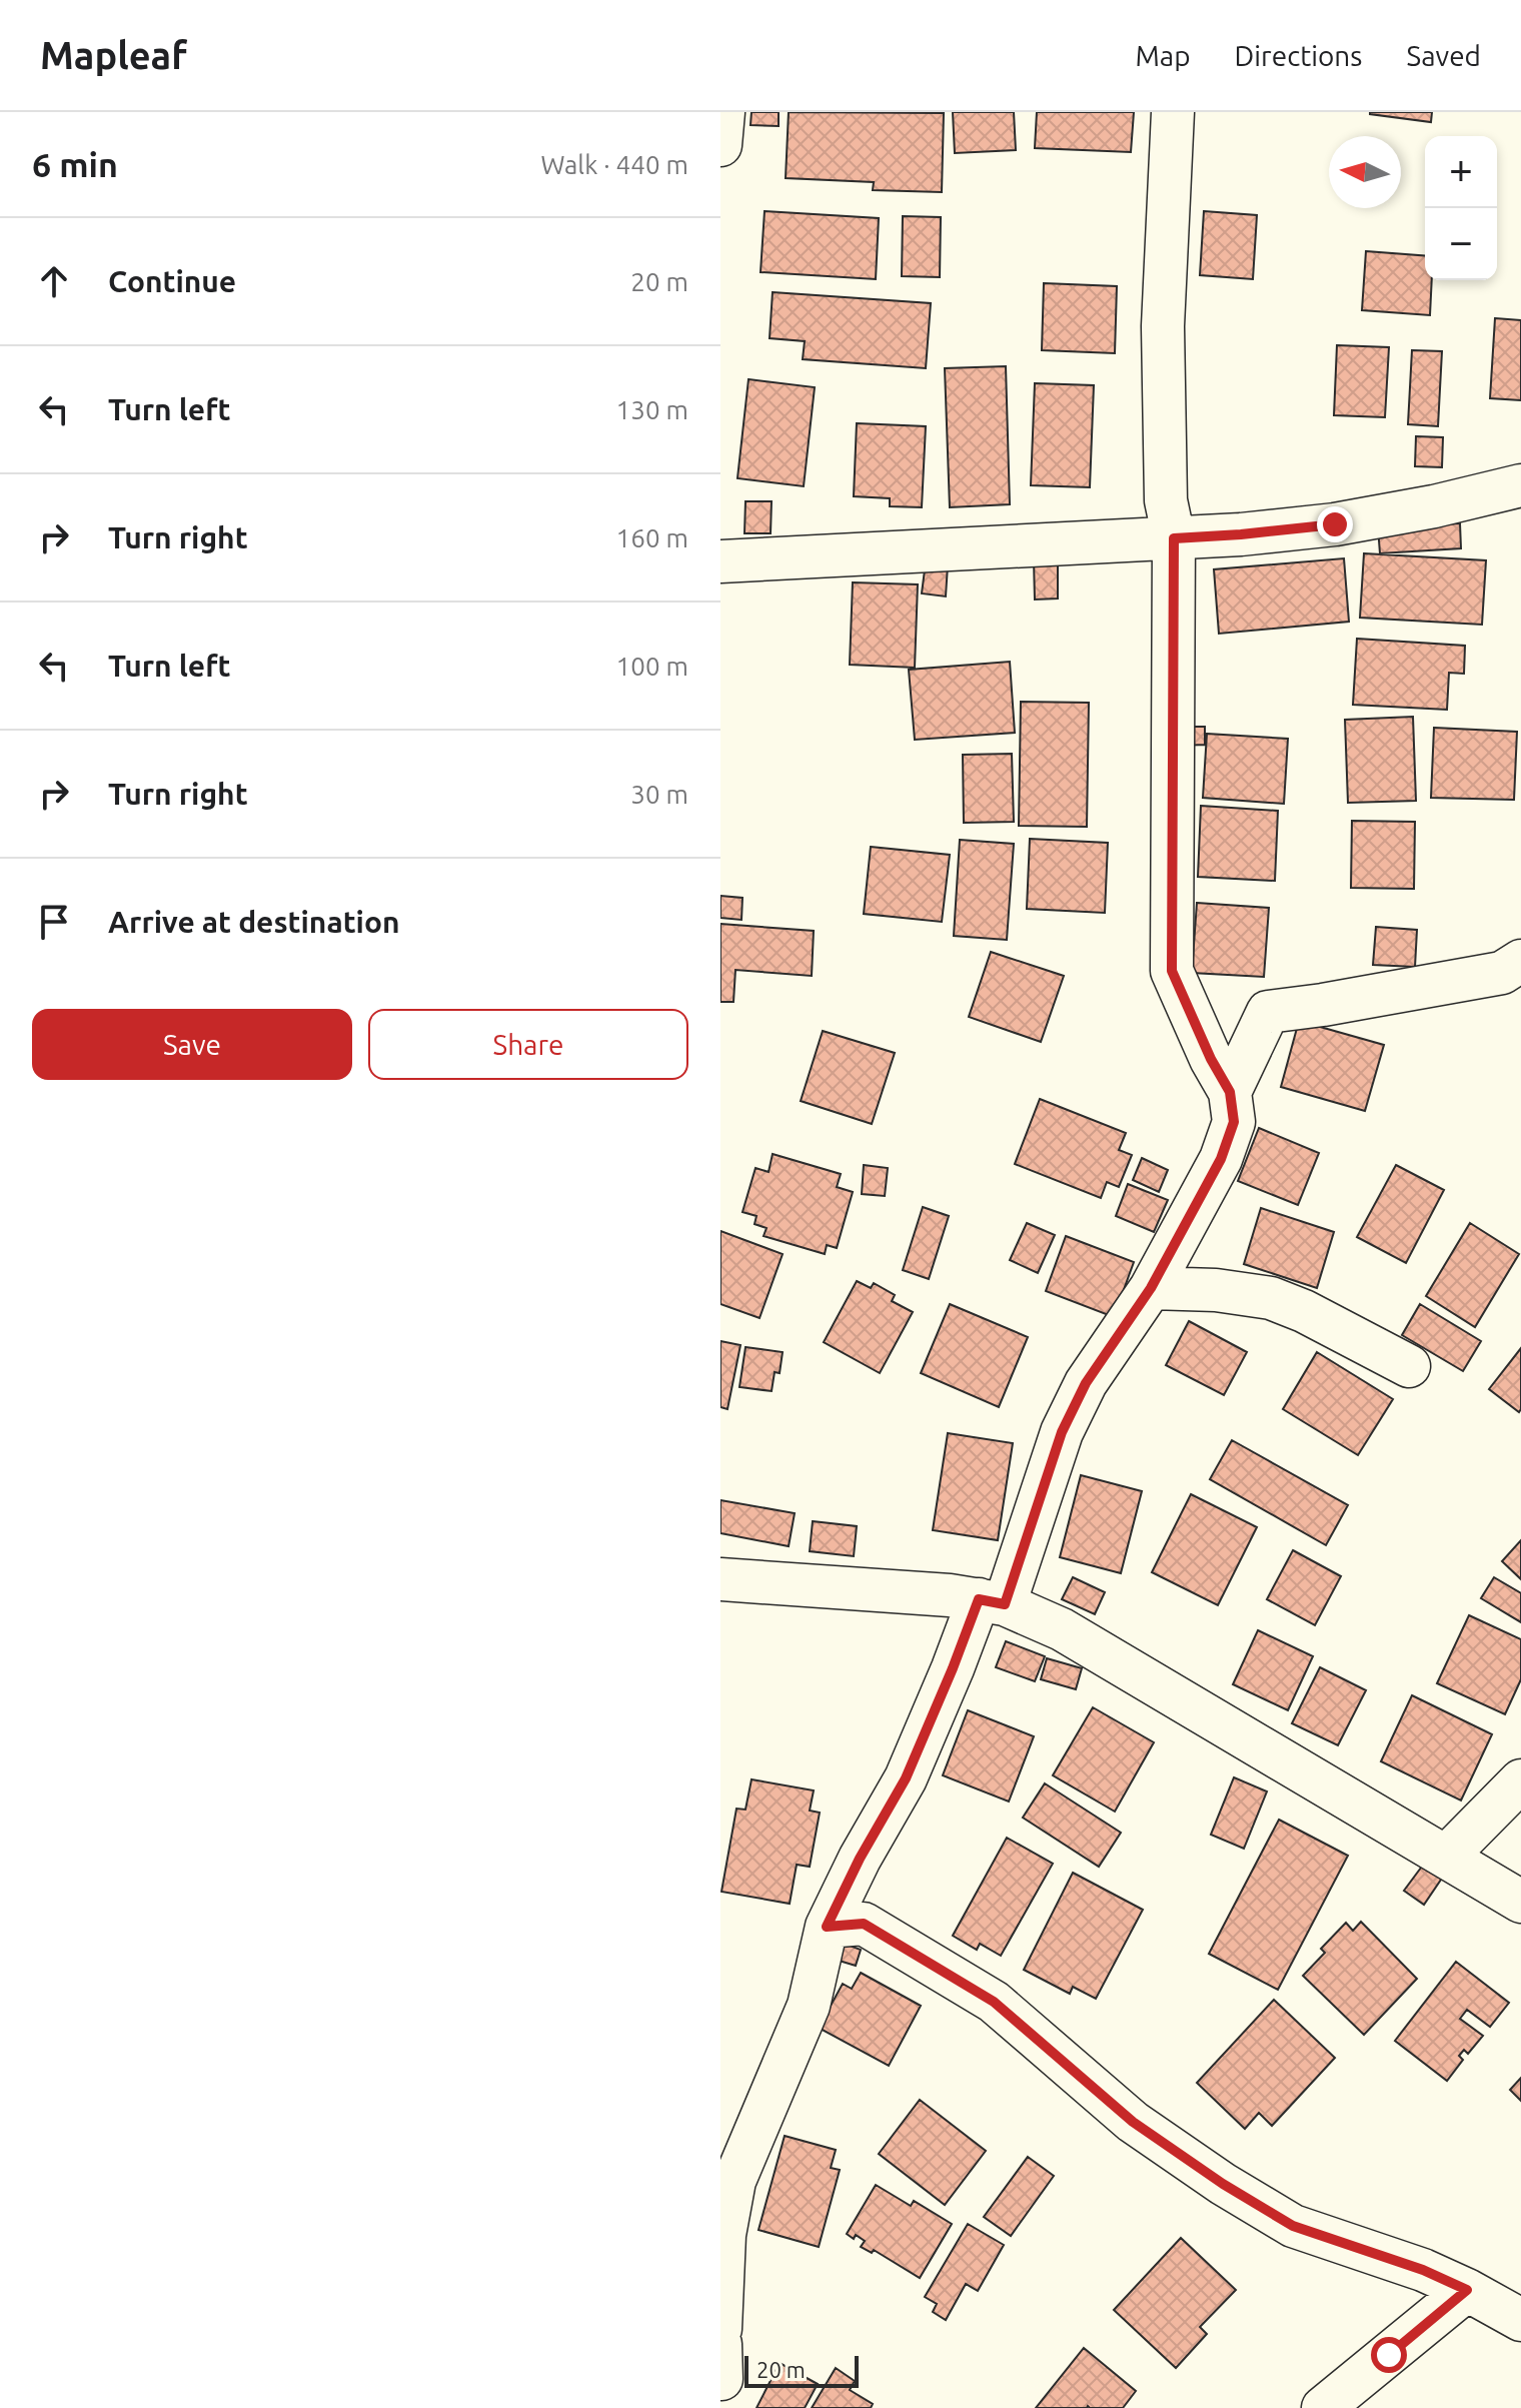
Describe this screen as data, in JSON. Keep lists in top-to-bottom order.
{
  "scale_bar": "20 m",
  "north": "left",
  "page": {
    "header": "Mapleaf",
    "nav": ["Map", "Directions", "Saved"],
    "heading": ["6 min", "Walk · 440 m"],
    "map_buttons": ["+", "−"],
    "list": [
      ["Continue", "20 m"],
      ["Turn left", "130 m"],
      ["Turn right", "160 m"],
      ["Turn left", "100 m"],
      ["Turn right", "30 m"],
      "Arrive at destination"
    ],
    "buttons": ["Save", "Share"],
    "scale": "20 m"
  }
}
